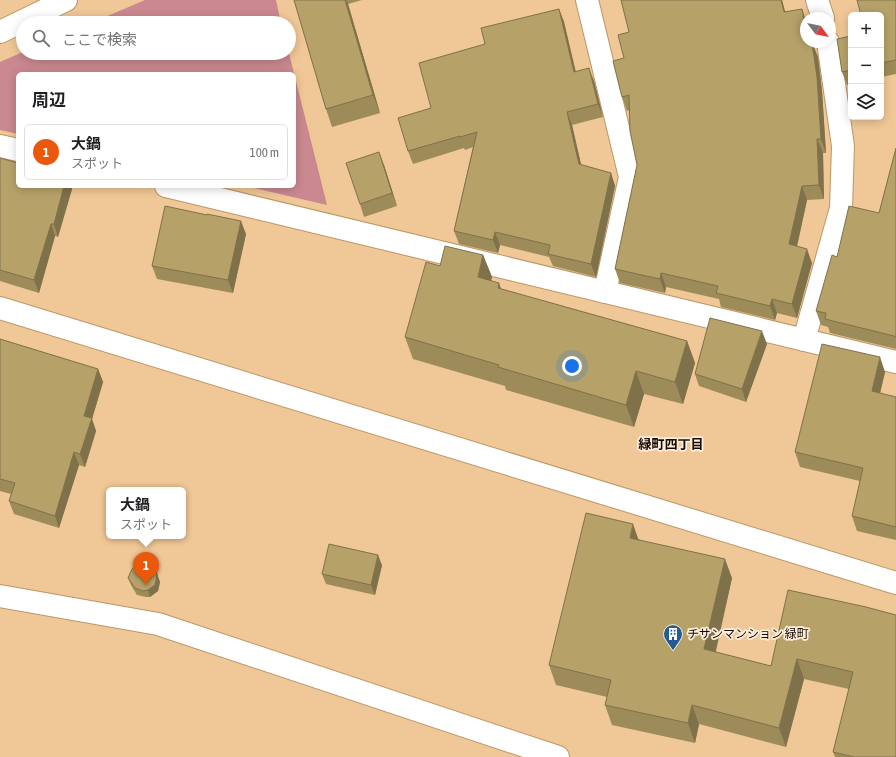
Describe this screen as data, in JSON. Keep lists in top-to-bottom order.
{
  "districts": ["緑町四丁目"],
  "places": {
    "building": ["チサンマンション 緑町"]
  },
  "north": "bottom right",
  "page": {
    "map_buttons": ["+", "−"],
    "search": "ここで検索",
    "heading": "周辺",
    "list": [
      {
        "mark": "1",
        "name": "大鍋",
        "note": "スポット",
        "value": "100 m"
      }
    ],
    "popup": ["大鍋", "スポット"],
    "pins": "1"
  }
}
